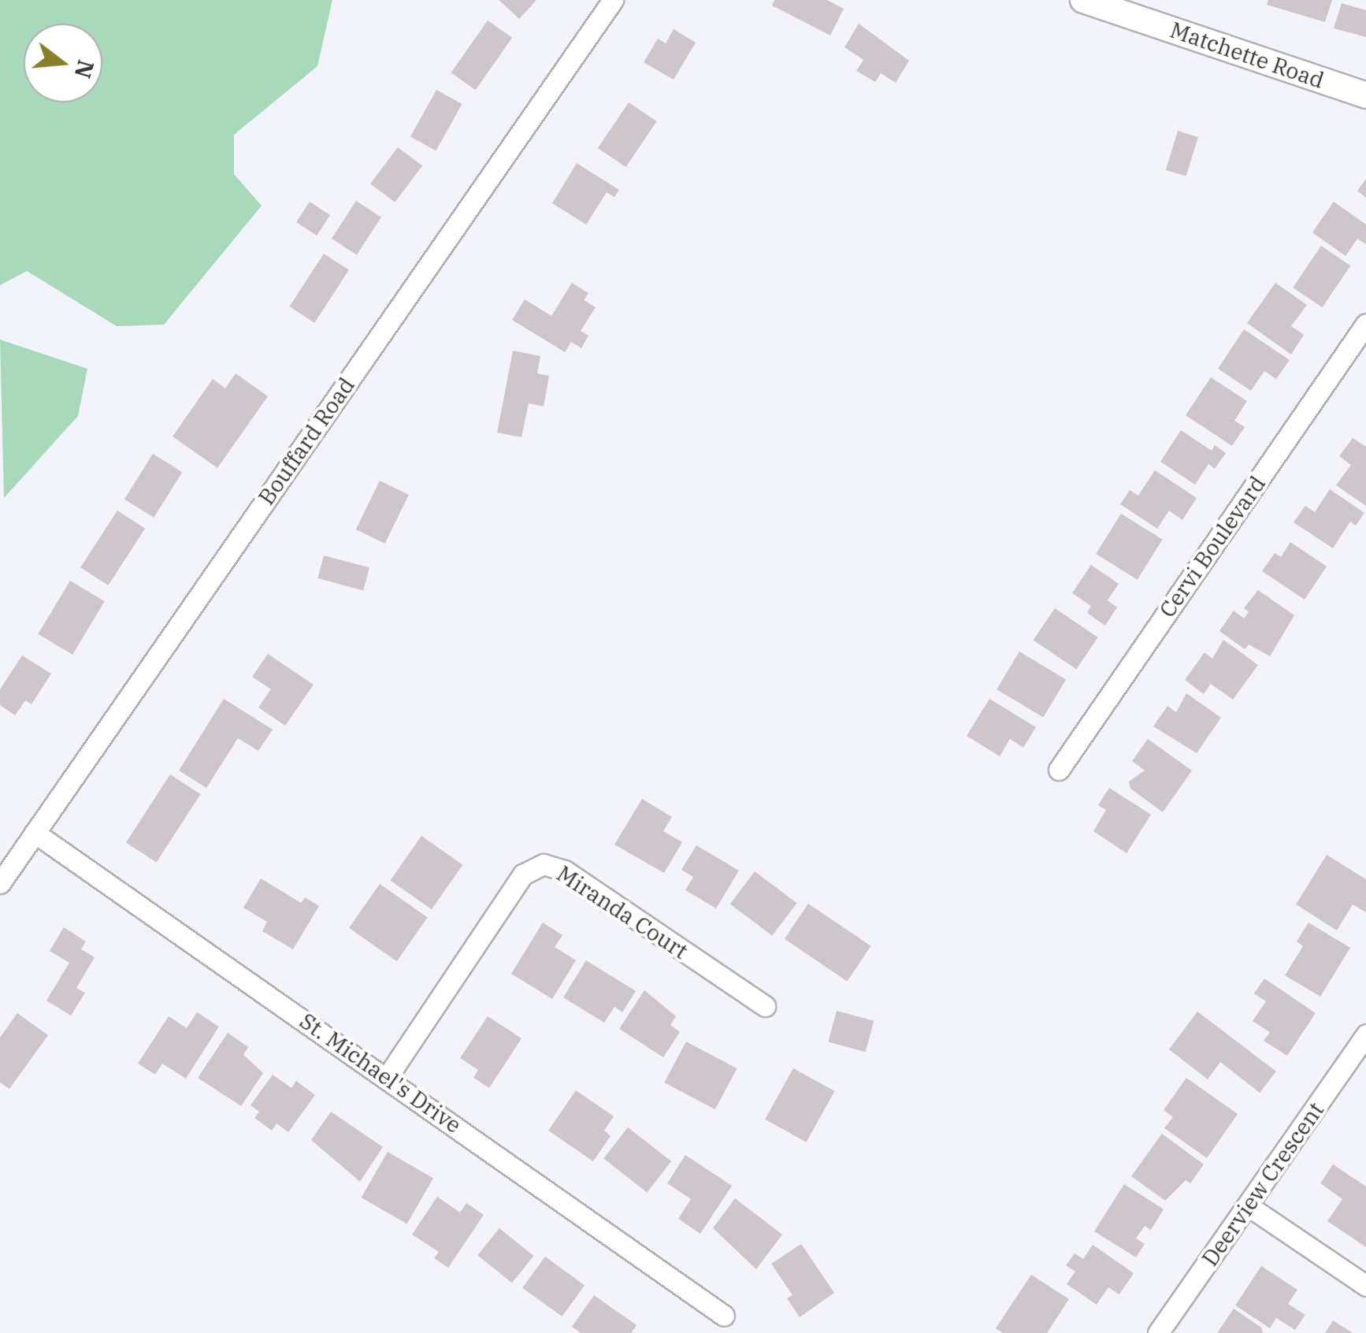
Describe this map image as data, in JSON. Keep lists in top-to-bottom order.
{
  "streets": {
    "street": [
      "Matchette Road",
      "Bouffard Road",
      "Cervi Boulevard",
      "Miranda Court",
      "St. Michael's Drive",
      "Deerview Crescent"
    ]
  },
  "crossings": [
    ["Bouffard Road", "St. Michael's Drive"],
    ["Miranda Court", "St. Michael's Drive"]
  ],
  "north": "right"
}
